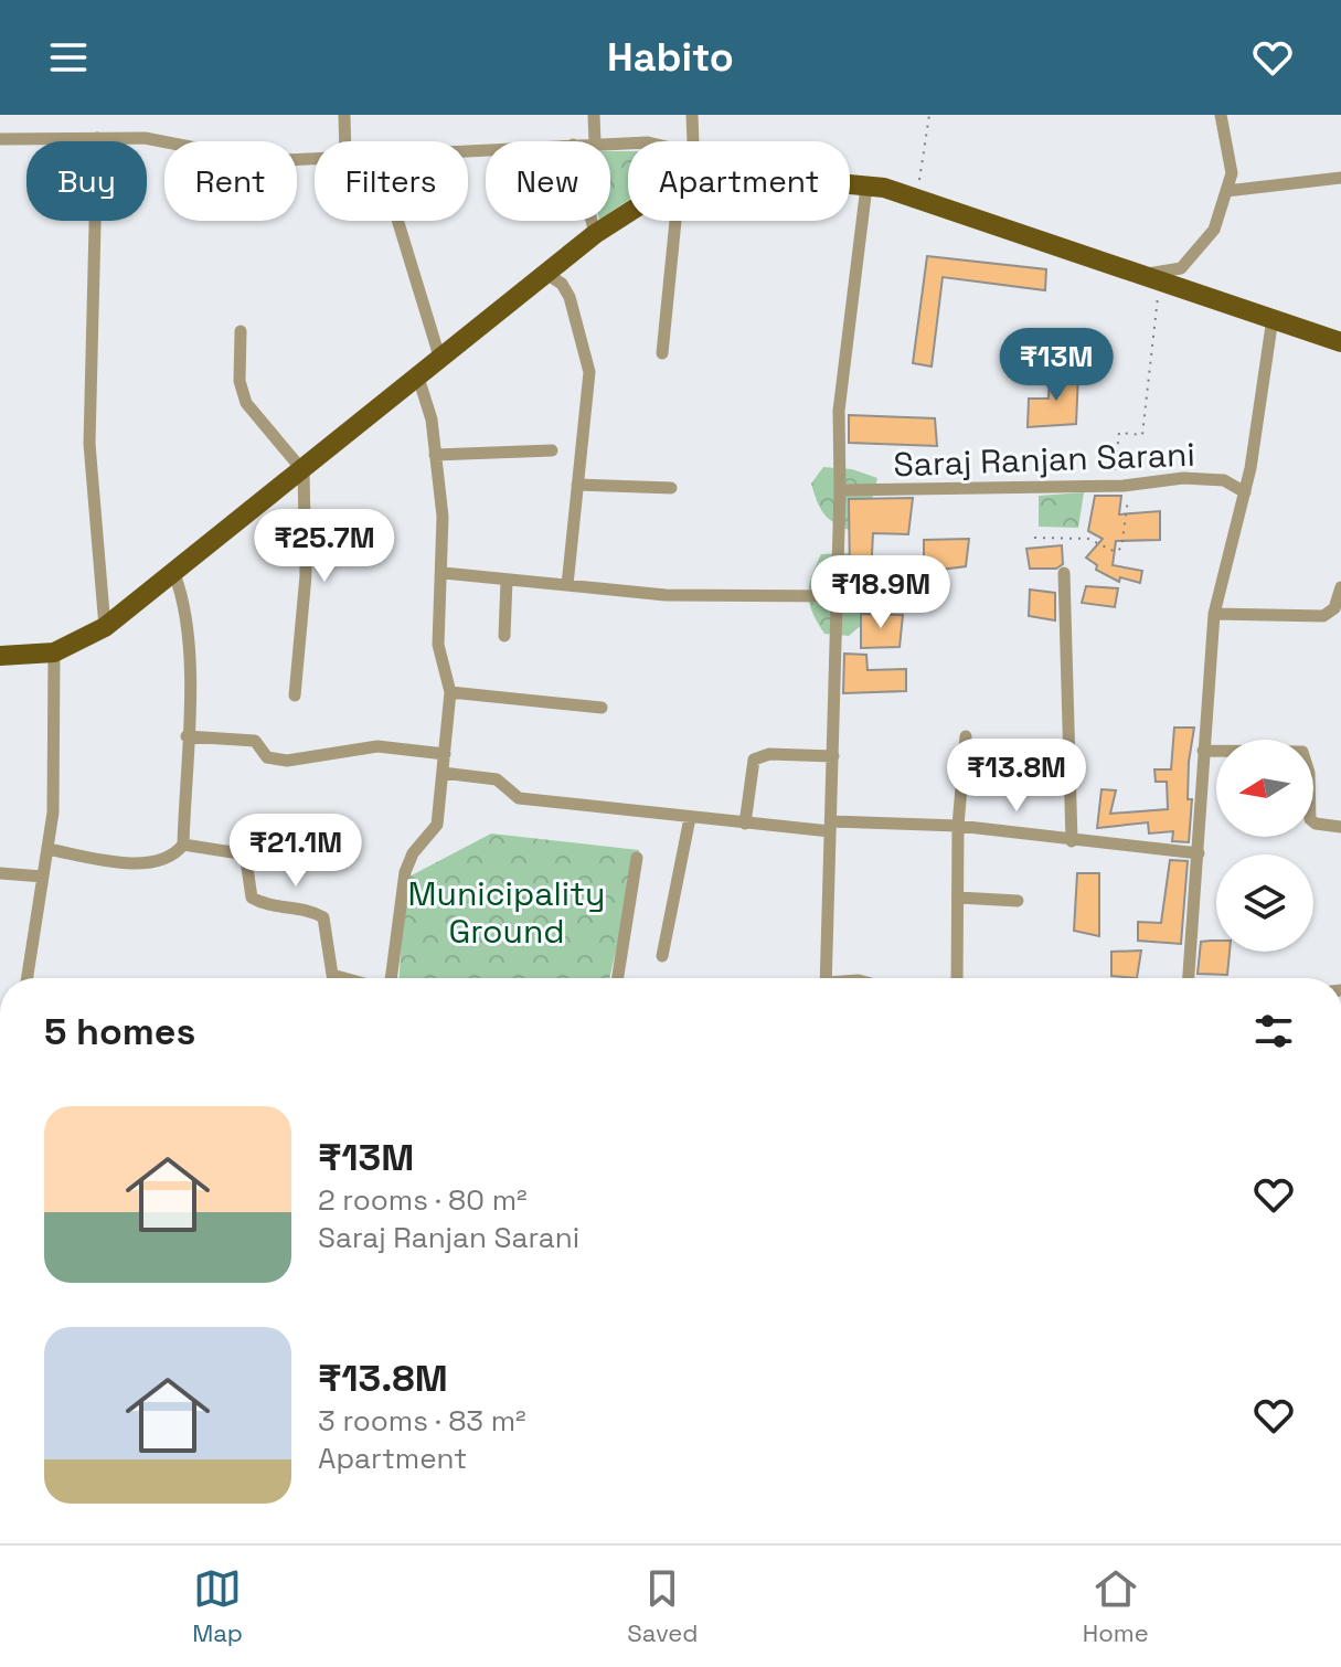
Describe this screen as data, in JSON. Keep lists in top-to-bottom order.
{
  "streets": {
    "street": ["Saraj Ranjan Sarani"]
  },
  "parks": ["Municipality Ground"],
  "north": "left",
  "page": {
    "header": "Habito",
    "chip": [
      "Buy",
      "Rent",
      "Filters",
      "New",
      "Apartment"
    ],
    "price": [
      "₹13M",
      "₹25.7M",
      "₹18.9M",
      "₹13.8M",
      "₹21.1M"
    ],
    "heading": "5 homes",
    "list": [
      {
        "name": "₹13M",
        "note": "2 rooms · 80 m² · Saraj Ranjan Sarani"
      },
      {
        "name": "₹13.8M",
        "note": "3 rooms · 83 m² · Apartment"
      }
    ],
    "tabs": ["Map", "Saved", "Home"]
  }
}
